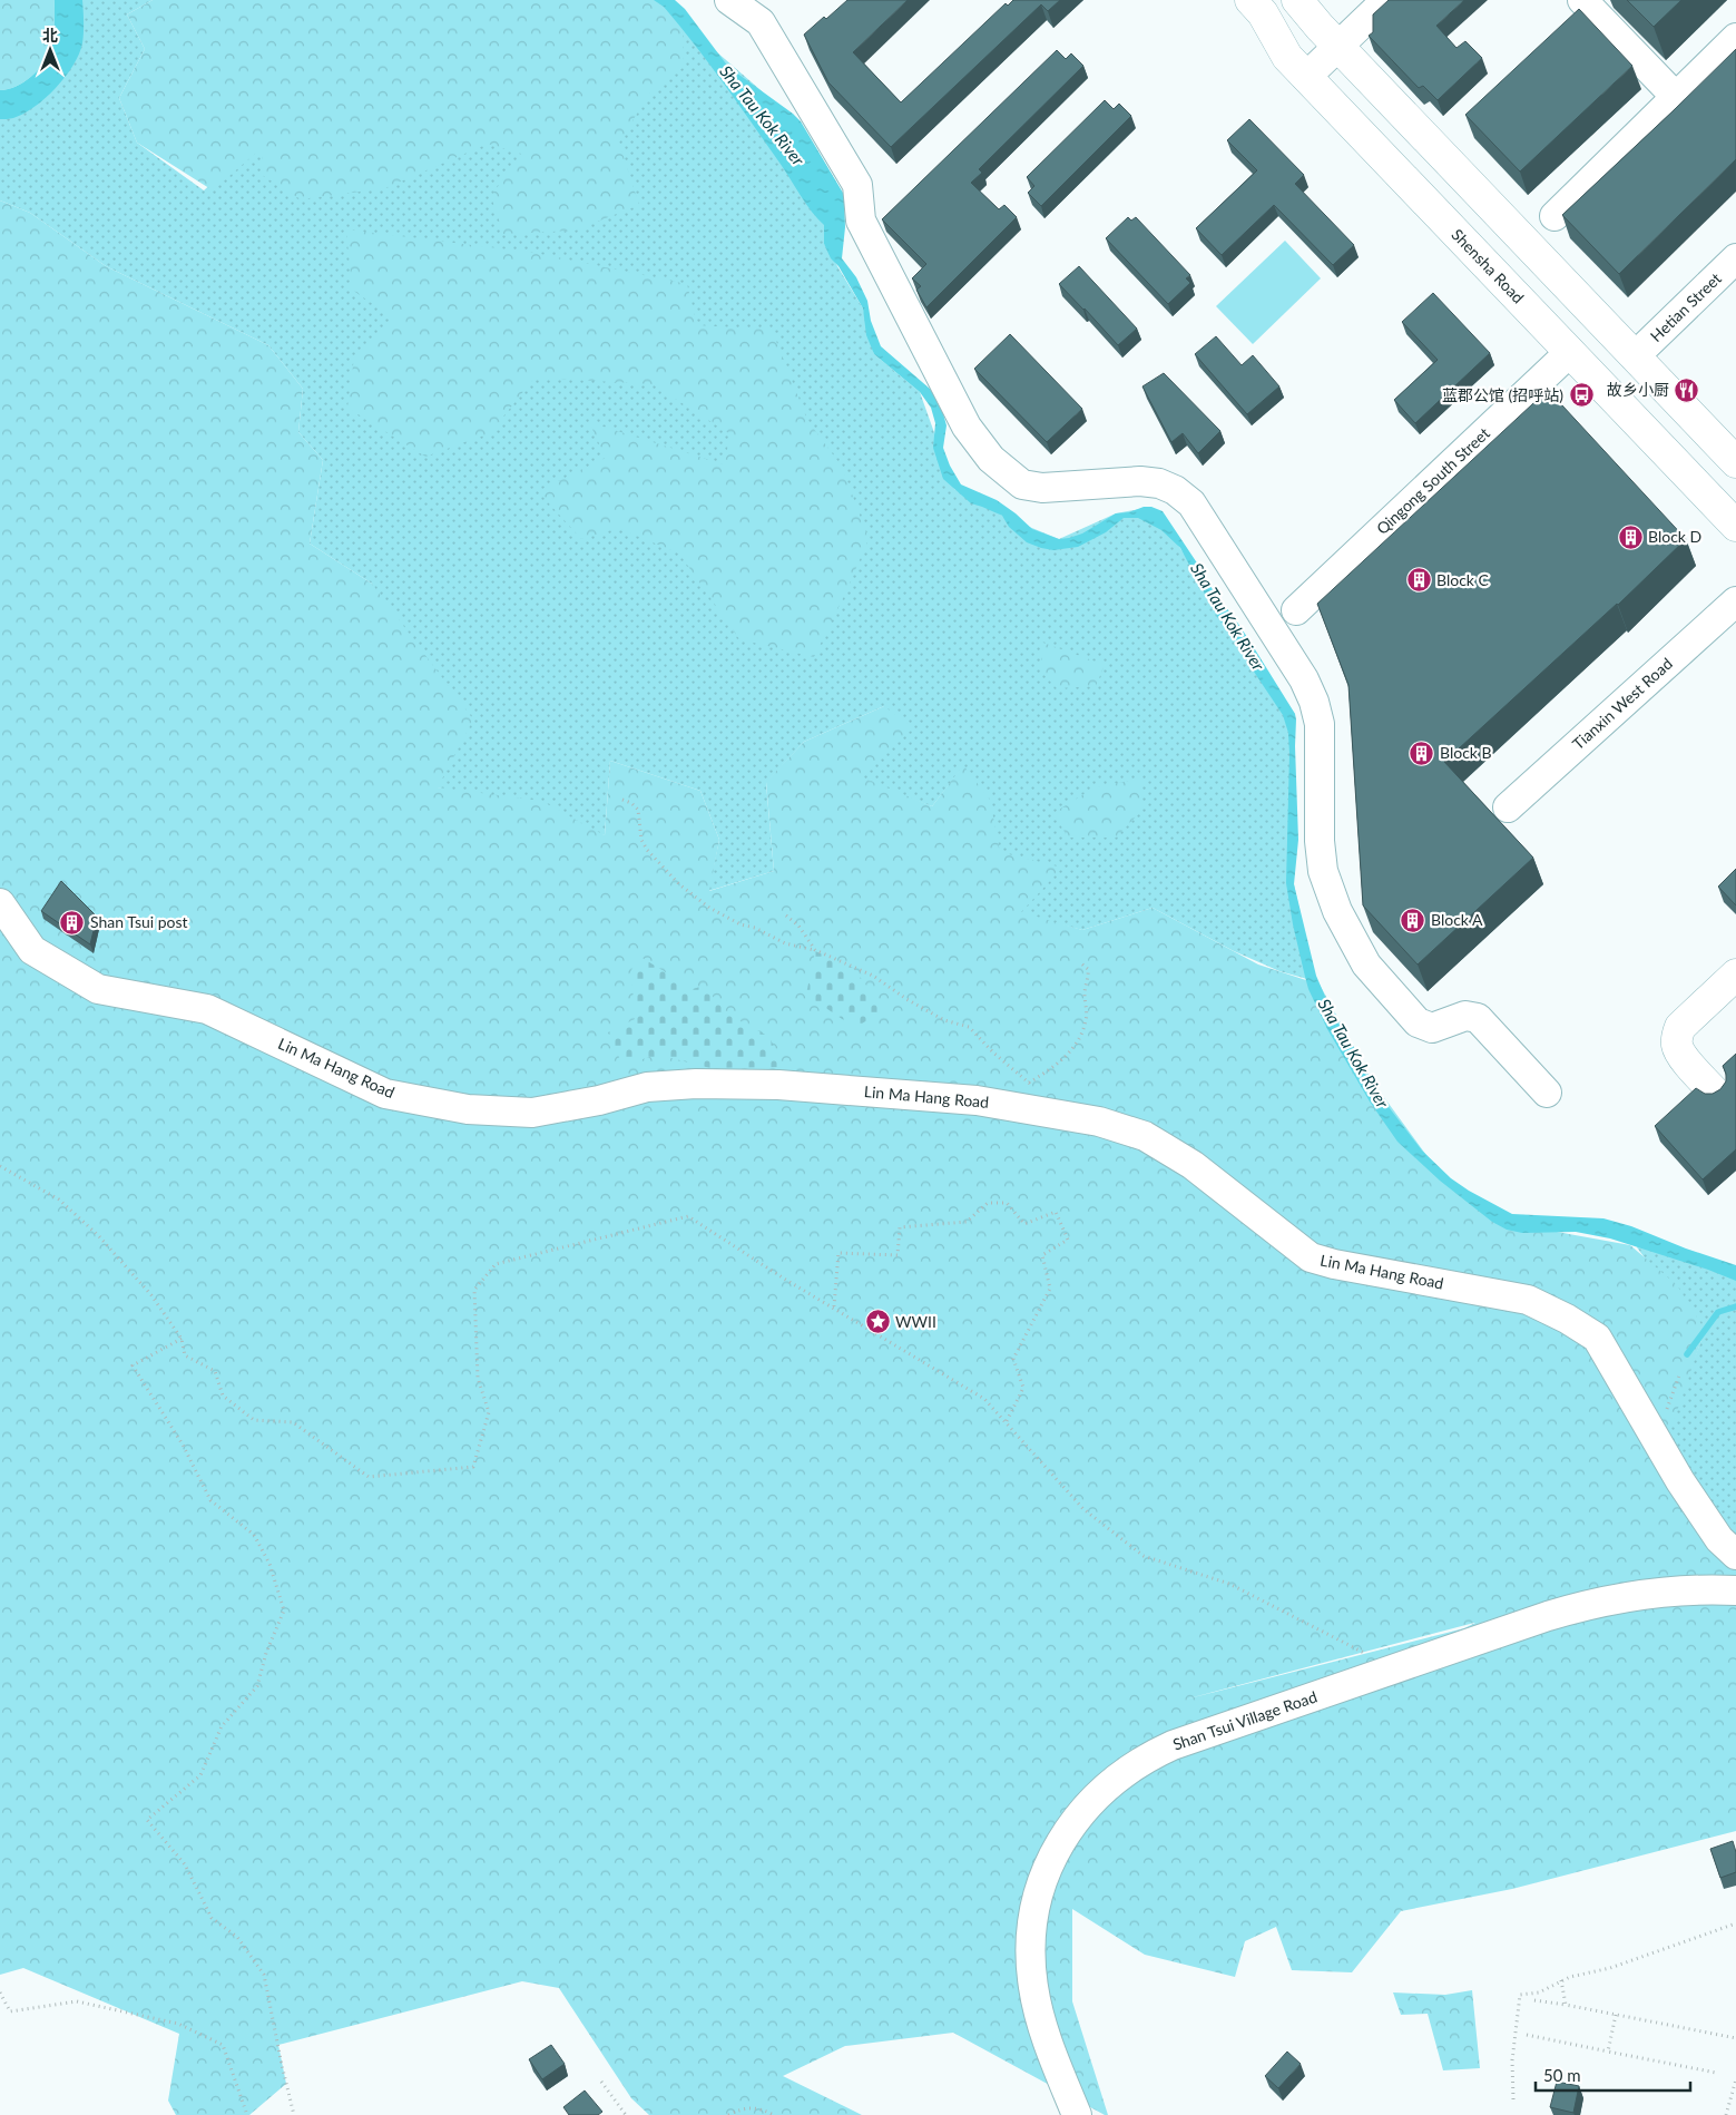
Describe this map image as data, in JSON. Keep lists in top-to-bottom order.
{
  "streets": {
    "main road": ["Shensha Road"],
    "street": [
      "Hetian Street",
      "Qingong South Street",
      "Tianxin West Road",
      "Lin Ma Hang Road",
      "Shan Tsui Village Road"
    ]
  },
  "crossings": [
    ["Shensha Road", "Qingong South Street"]
  ],
  "water": ["Sha Tau Kok River"],
  "places": {
    "restaurant": ["故乡小厨"],
    "bus stop": ["蓝郡公馆 (招呼站)"],
    "building": [
      "Block D",
      "Block C",
      "Block B",
      "Block A",
      "Shan Tsui post"
    ],
    "place": ["WWII"]
  },
  "scale_bar": "50 m",
  "north": "top"
}
